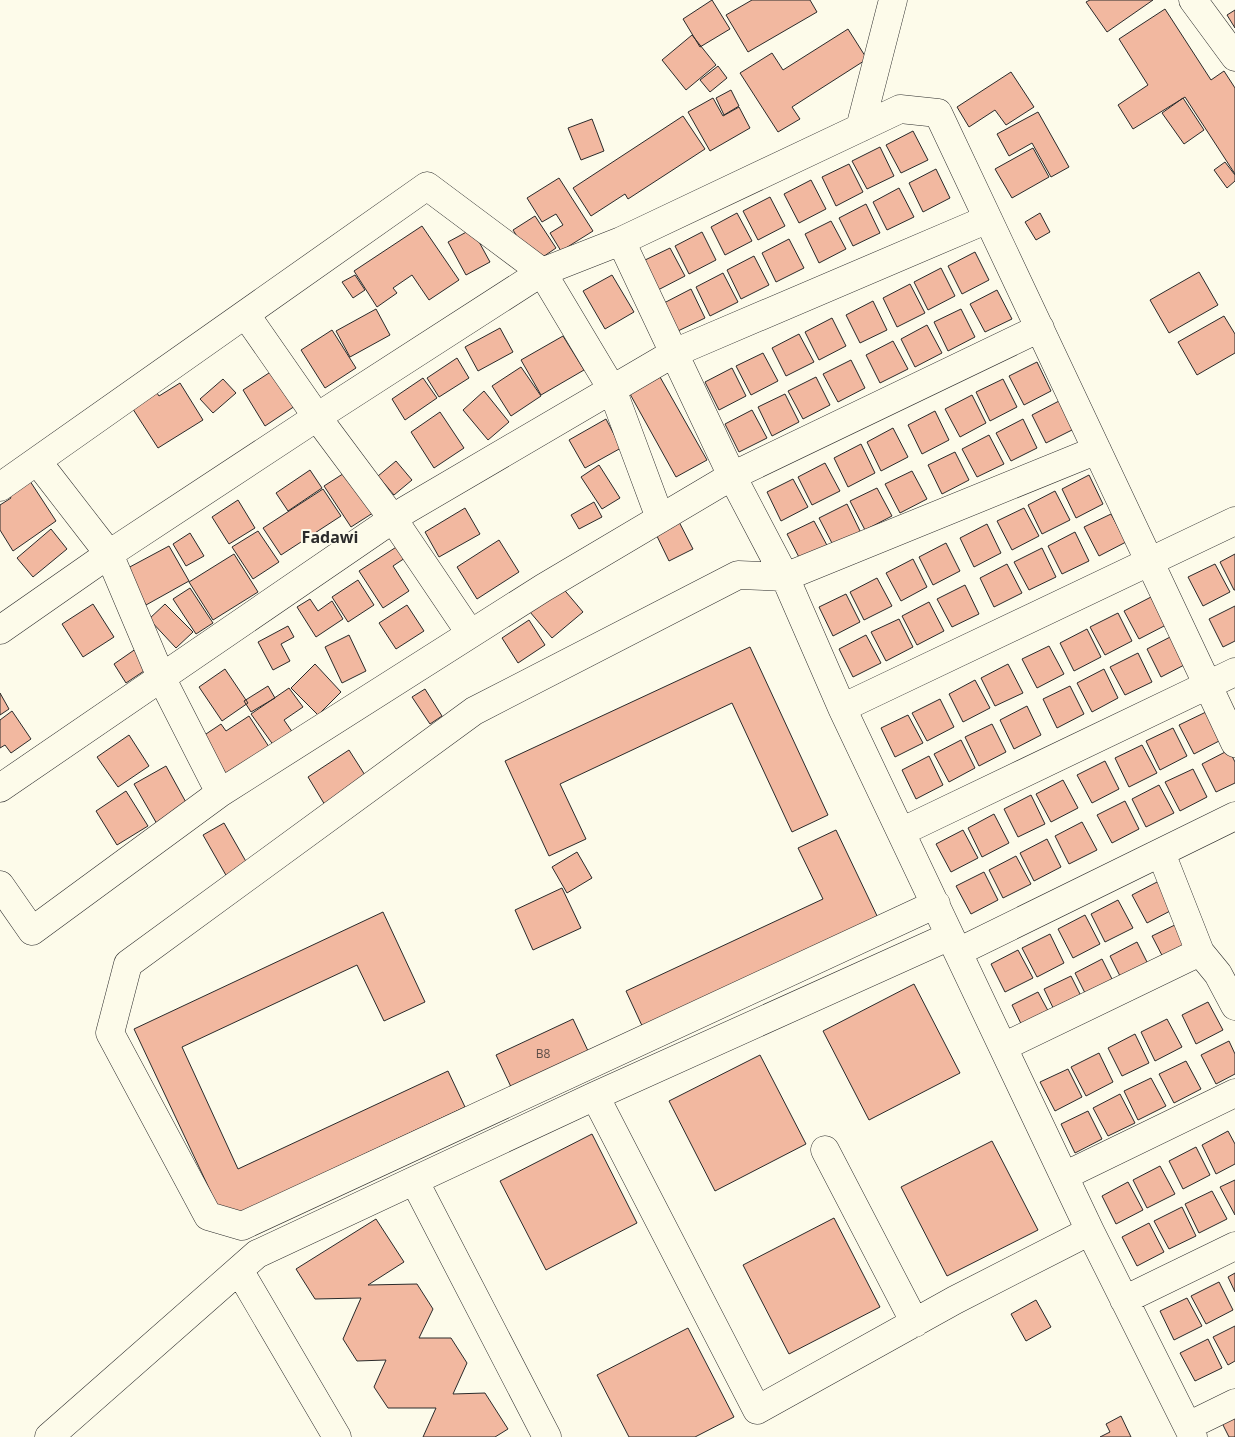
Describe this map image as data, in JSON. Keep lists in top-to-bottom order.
{
  "districts": ["Fadawi"],
  "house_numbers": ["B8"]
}
